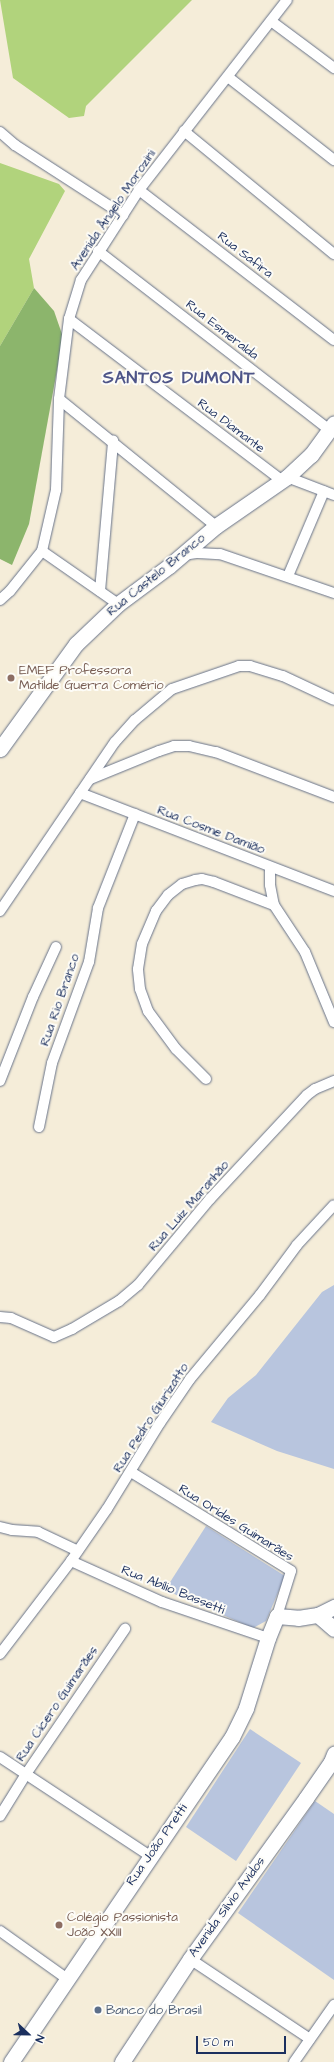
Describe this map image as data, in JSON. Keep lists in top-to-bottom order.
{
  "streets": {
    "main road": ["Rua Castelo Branco", "Rua João Pretti", "Avenida Sílvio Avidos"],
    "street": [
      "Avenida Ângelo Morozini",
      "Rua Safira",
      "Rua Esmeralda",
      "Rua Diamante",
      "Rua Cosme Damião",
      "Rua Rio Branco",
      "Rua Luiz Maranhão",
      "Rua Pedro Giurizatto",
      "Rua Orídes Guimarães",
      "Rua Abílio Bassetti",
      "Rua Cícero Guimarães"
    ]
  },
  "crossings": [
    ["Avenida Ângelo Morozini", "Rua Safira"],
    ["Avenida Ângelo Morozini", "Rua Esmeralda"],
    ["Avenida Ângelo Morozini", "Rua Diamante"],
    ["Rua Esmeralda", "Rua Castelo Branco"],
    ["Rua Diamante", "Rua Castelo Branco"],
    ["Rua Cosme Damião", "Rua Rio Branco"],
    ["Rua Pedro Giurizatto", "Rua Orídes Guimarães"],
    ["Rua Pedro Giurizatto", "Rua Abílio Bassetti"],
    ["Rua Orídes Guimarães", "Rua João Pretti"],
    ["Rua Abílio Bassetti", "Rua João Pretti"]
  ],
  "districts": ["SANTOS DUMONT"],
  "places": ["EMEF Professora Matilde Guerra Comério", "Colégio Passionista João XXIII", "Banco do Brasil"],
  "scale_bar": "50 m",
  "north": "right"
}
